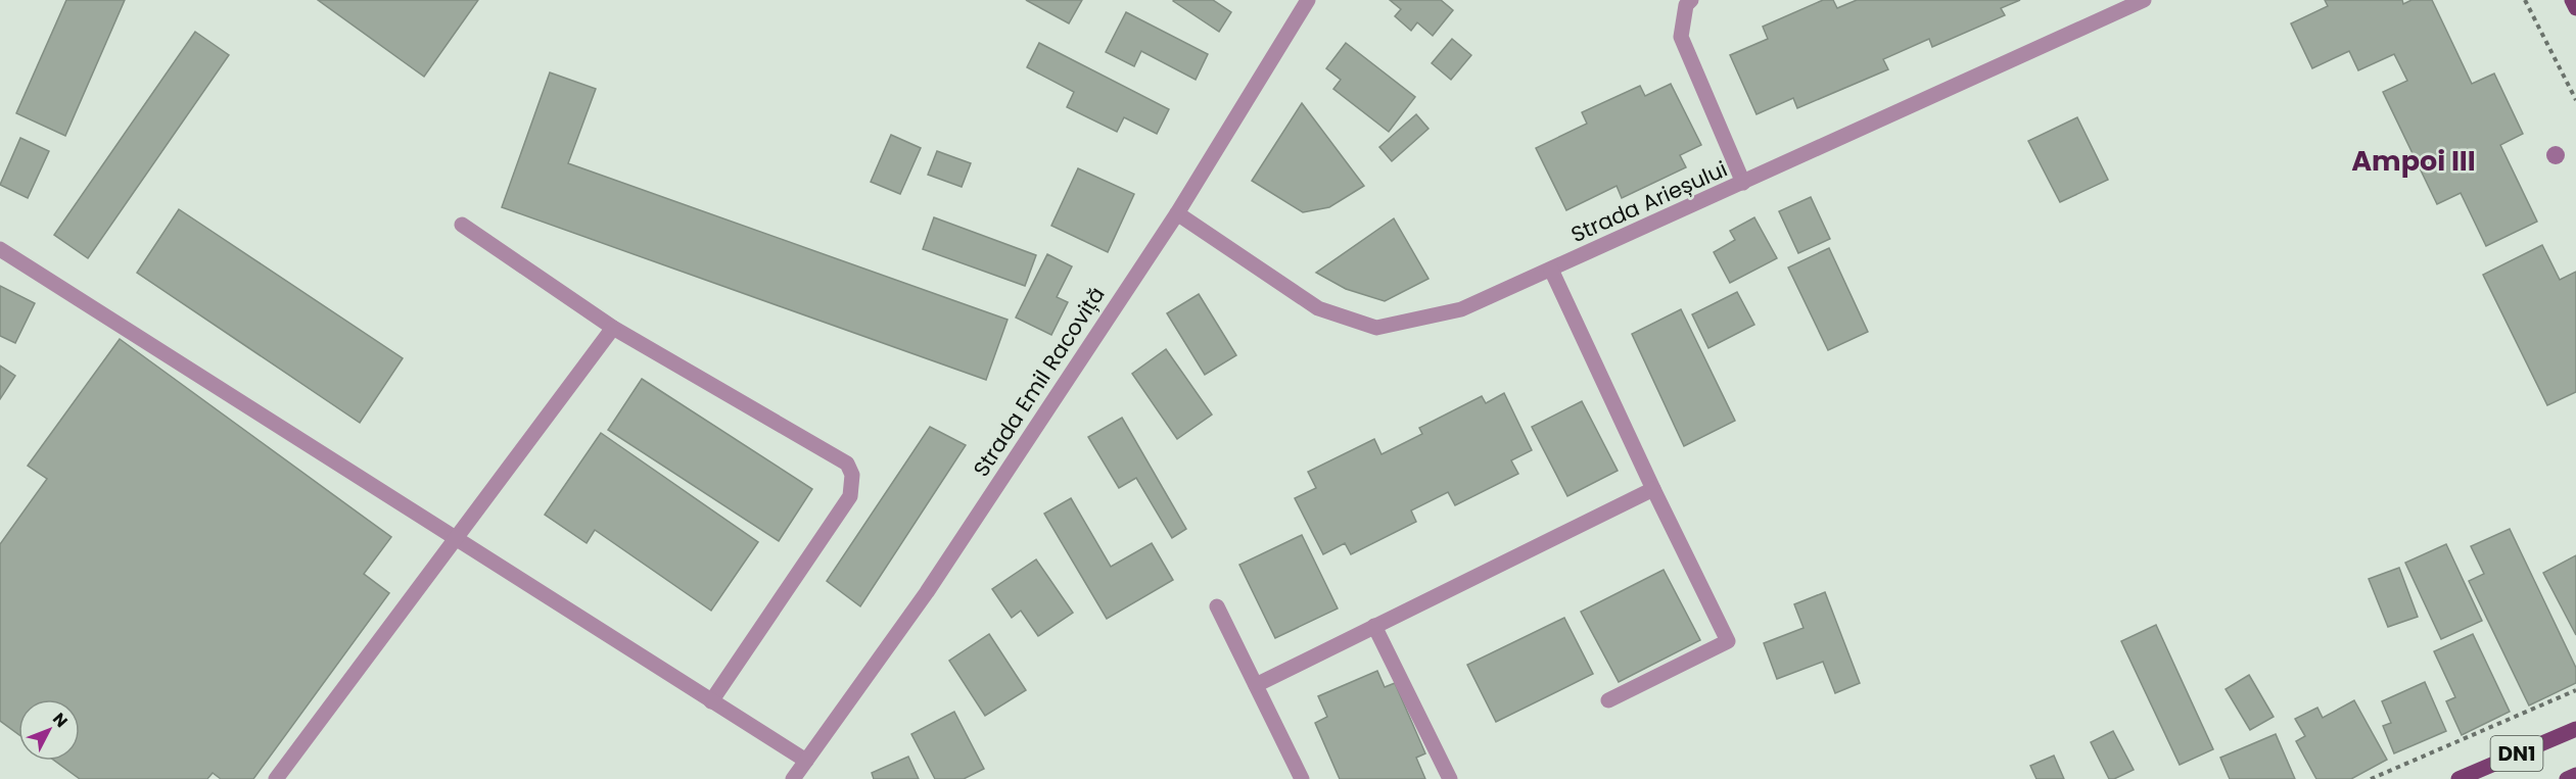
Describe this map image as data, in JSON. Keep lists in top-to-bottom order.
{
  "streets": {
    "main road": ["DN1"],
    "street": ["Strada Arieșului", "Strada Emil Racoviță"]
  },
  "crossings": [
    ["Strada Arieșului", "Strada Emil Racoviță"]
  ],
  "districts": ["Ampoi III"],
  "north": "top right"
}
